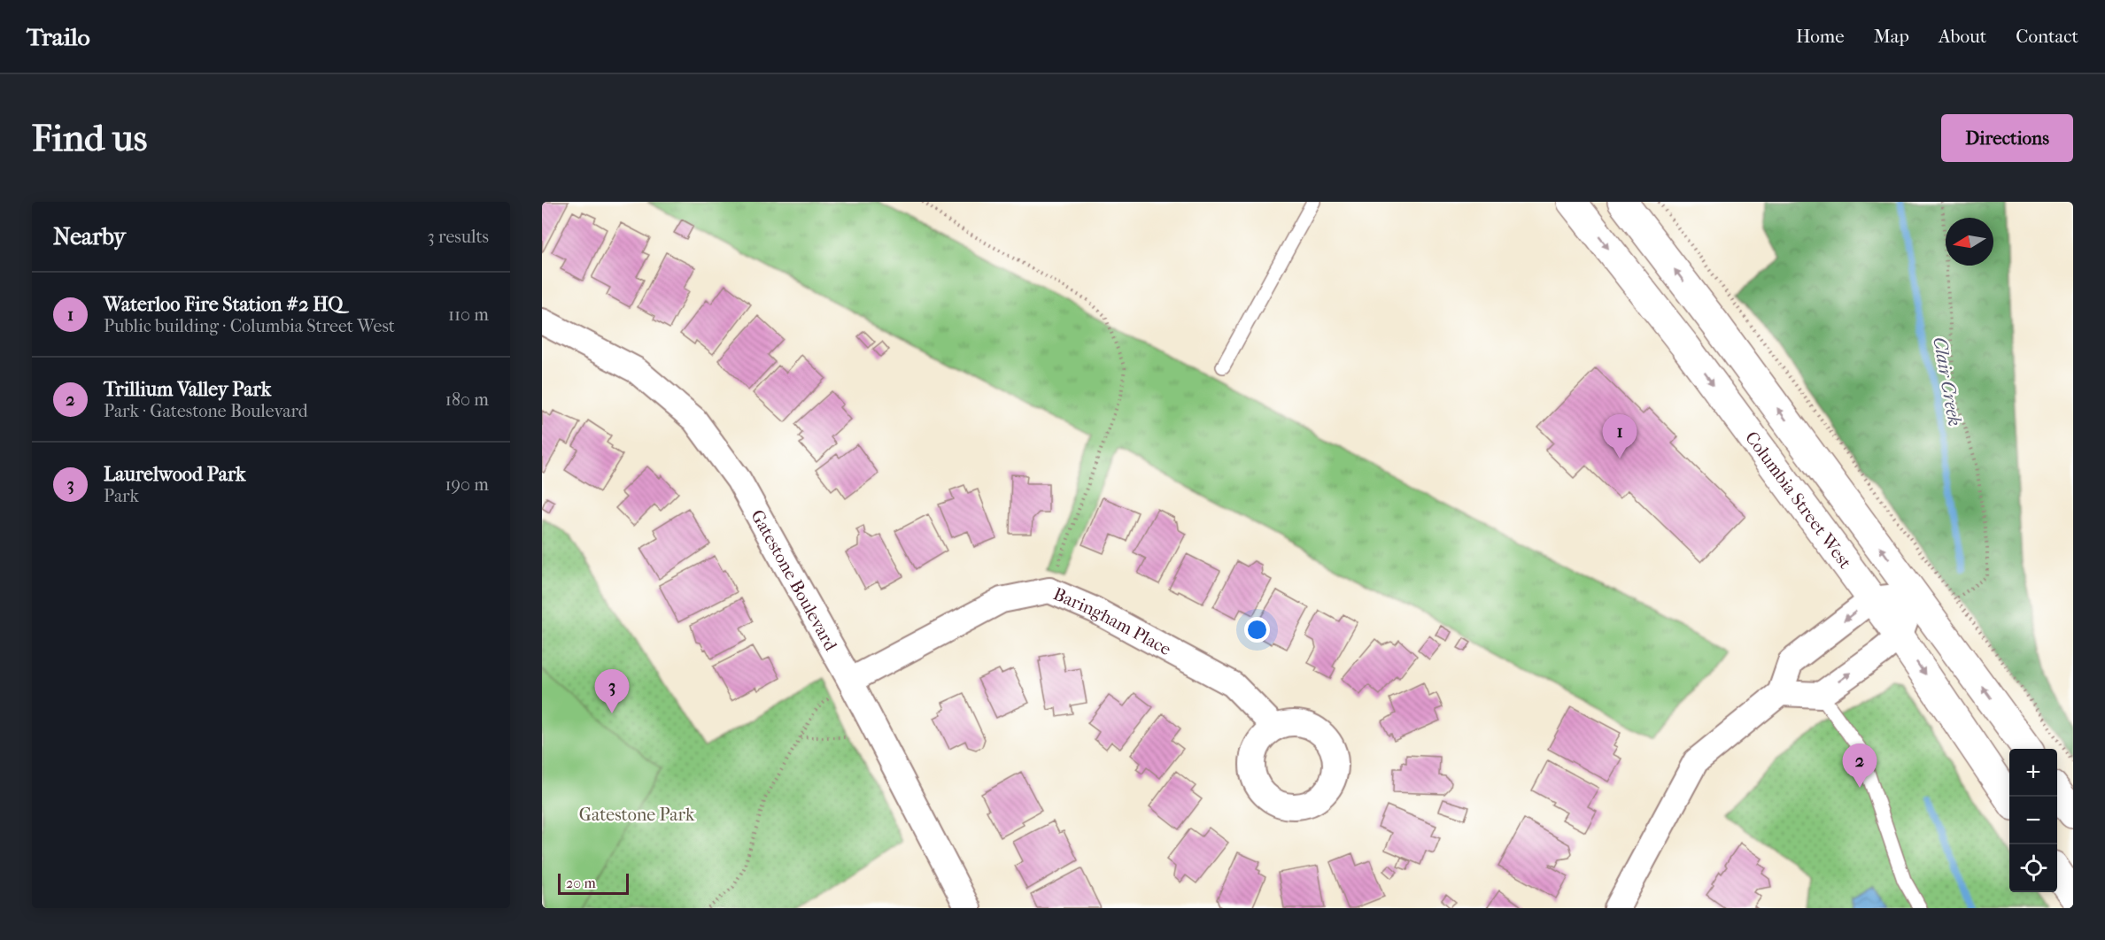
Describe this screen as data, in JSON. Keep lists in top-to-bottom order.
{
  "streets": {
    "main road": ["Columbia Street West"],
    "street": ["Gatestone Boulevard", "Baringham Place"]
  },
  "crossings": [
    ["Gatestone Boulevard", "Baringham Place"]
  ],
  "water": ["Clair Creek"],
  "parks": ["Gatestone Park"],
  "scale_bar": "20 m",
  "north": "left",
  "page": {
    "header": "Trailo",
    "nav": [
      "Home",
      "Map",
      "About",
      "Contact"
    ],
    "buttons": "Directions",
    "title": "Find us",
    "heading": ["Nearby", "3 results"],
    "list": [
      {
        "mark": "1",
        "name": "Waterloo Fire Station #2 HQ",
        "note": "Public building · Columbia Street West",
        "value": "110 m"
      },
      {
        "mark": "2",
        "name": "Trillium Valley Park",
        "note": "Park · Gatestone Boulevard",
        "value": "180 m"
      },
      {
        "mark": "3",
        "name": "Laurelwood Park",
        "note": "Park",
        "value": "190 m"
      }
    ],
    "pins": ["1", "3", "2"],
    "map_buttons": ["+", "−"],
    "scale": "20 m"
  }
}
